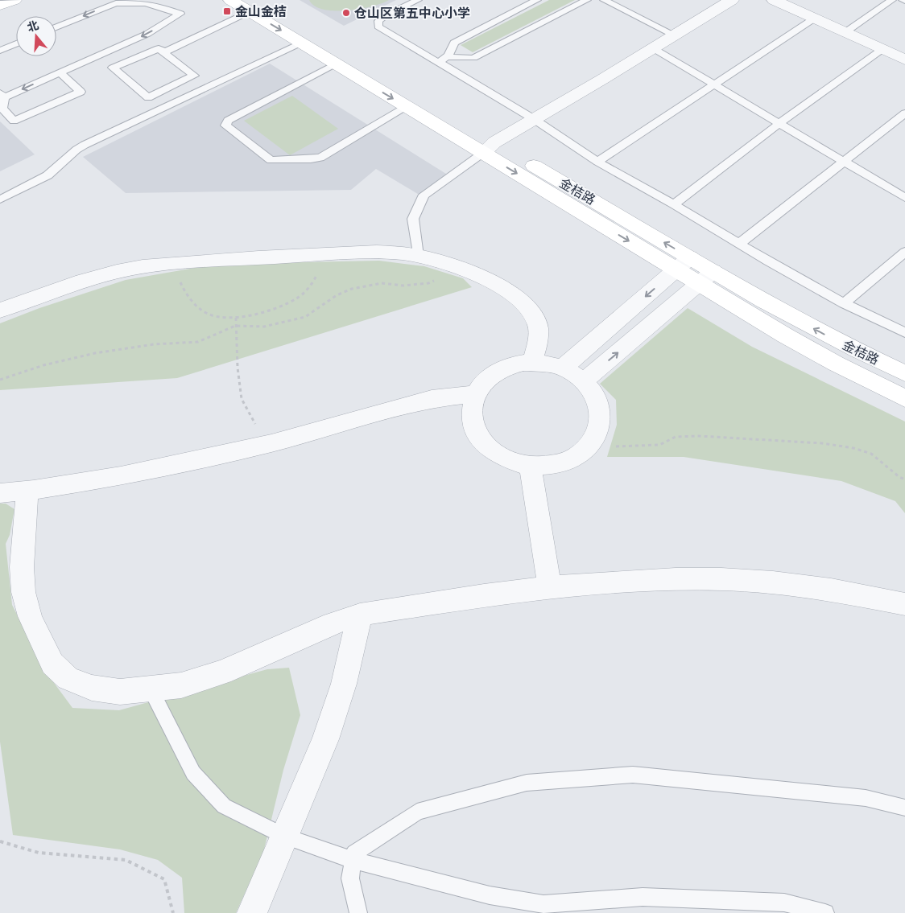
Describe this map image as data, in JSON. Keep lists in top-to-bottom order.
{
  "streets": {
    "main road": ["金桔路"]
  },
  "places": {
    "transit": ["金山金桔"],
    "other": ["仓山区第五中心小学"]
  },
  "north": "top"
}
